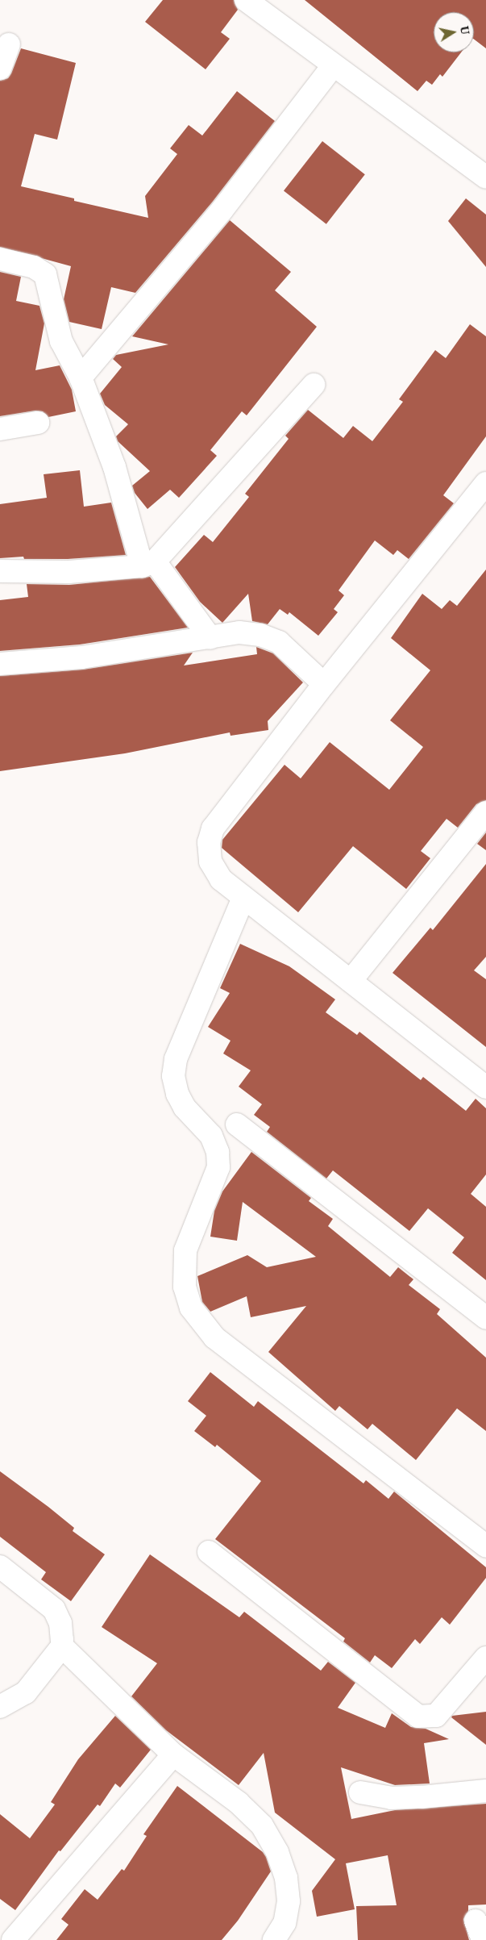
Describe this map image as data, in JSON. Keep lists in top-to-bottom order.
{
  "north": "right"
}
